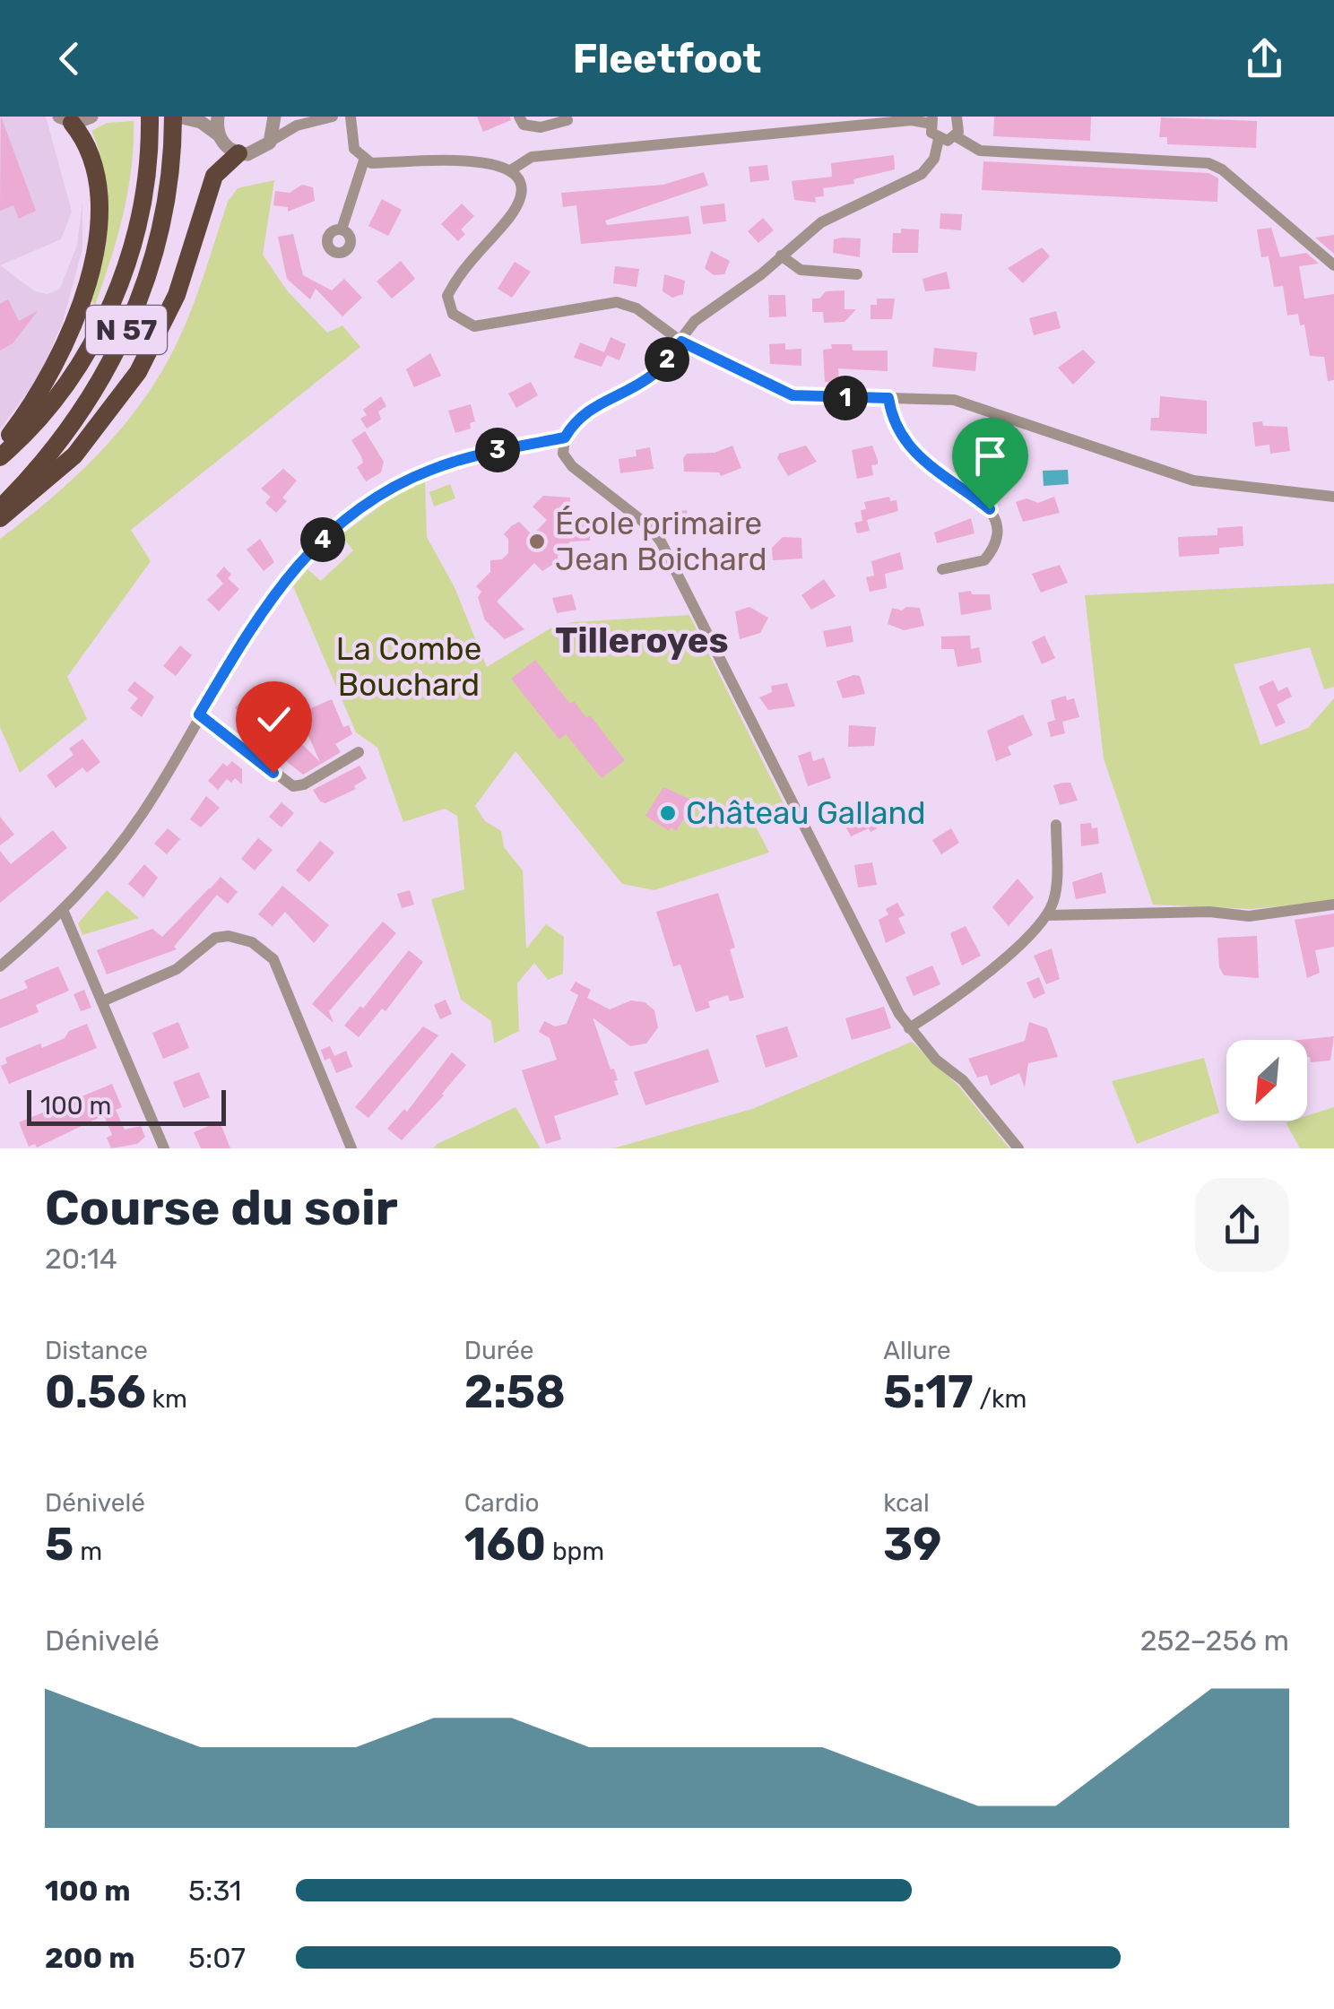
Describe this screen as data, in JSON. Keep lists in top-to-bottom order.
{
  "streets": {
    "highway": ["N 57"]
  },
  "districts": ["Tilleroyes"],
  "parks": ["La Combe Bouchard"],
  "places": ["École primaire Jean Boichard", "Château Galland"],
  "scale_bar": "100 m",
  "north": "bottom left",
  "page": {
    "header": "Fleetfoot",
    "pins": [
      "2",
      "1",
      "3",
      "4"
    ],
    "scale": "100 m",
    "heading": ["Course du soir", "20:14"],
    "stats": [
      ["Distance", "0.56 km"],
      ["Durée", "2:58"],
      ["Allure", "5:17 /km"],
      ["Dénivelé", "5 m"],
      ["Cardio", "160 bpm"],
      ["kcal", "39"]
    ],
    "chart": ["Dénivelé", "252–256 m"],
    "list": [
      {
        "name": "100 m",
        "note": "5:31"
      },
      {
        "name": "200 m",
        "note": "5:07"
      }
    ]
  }
}
